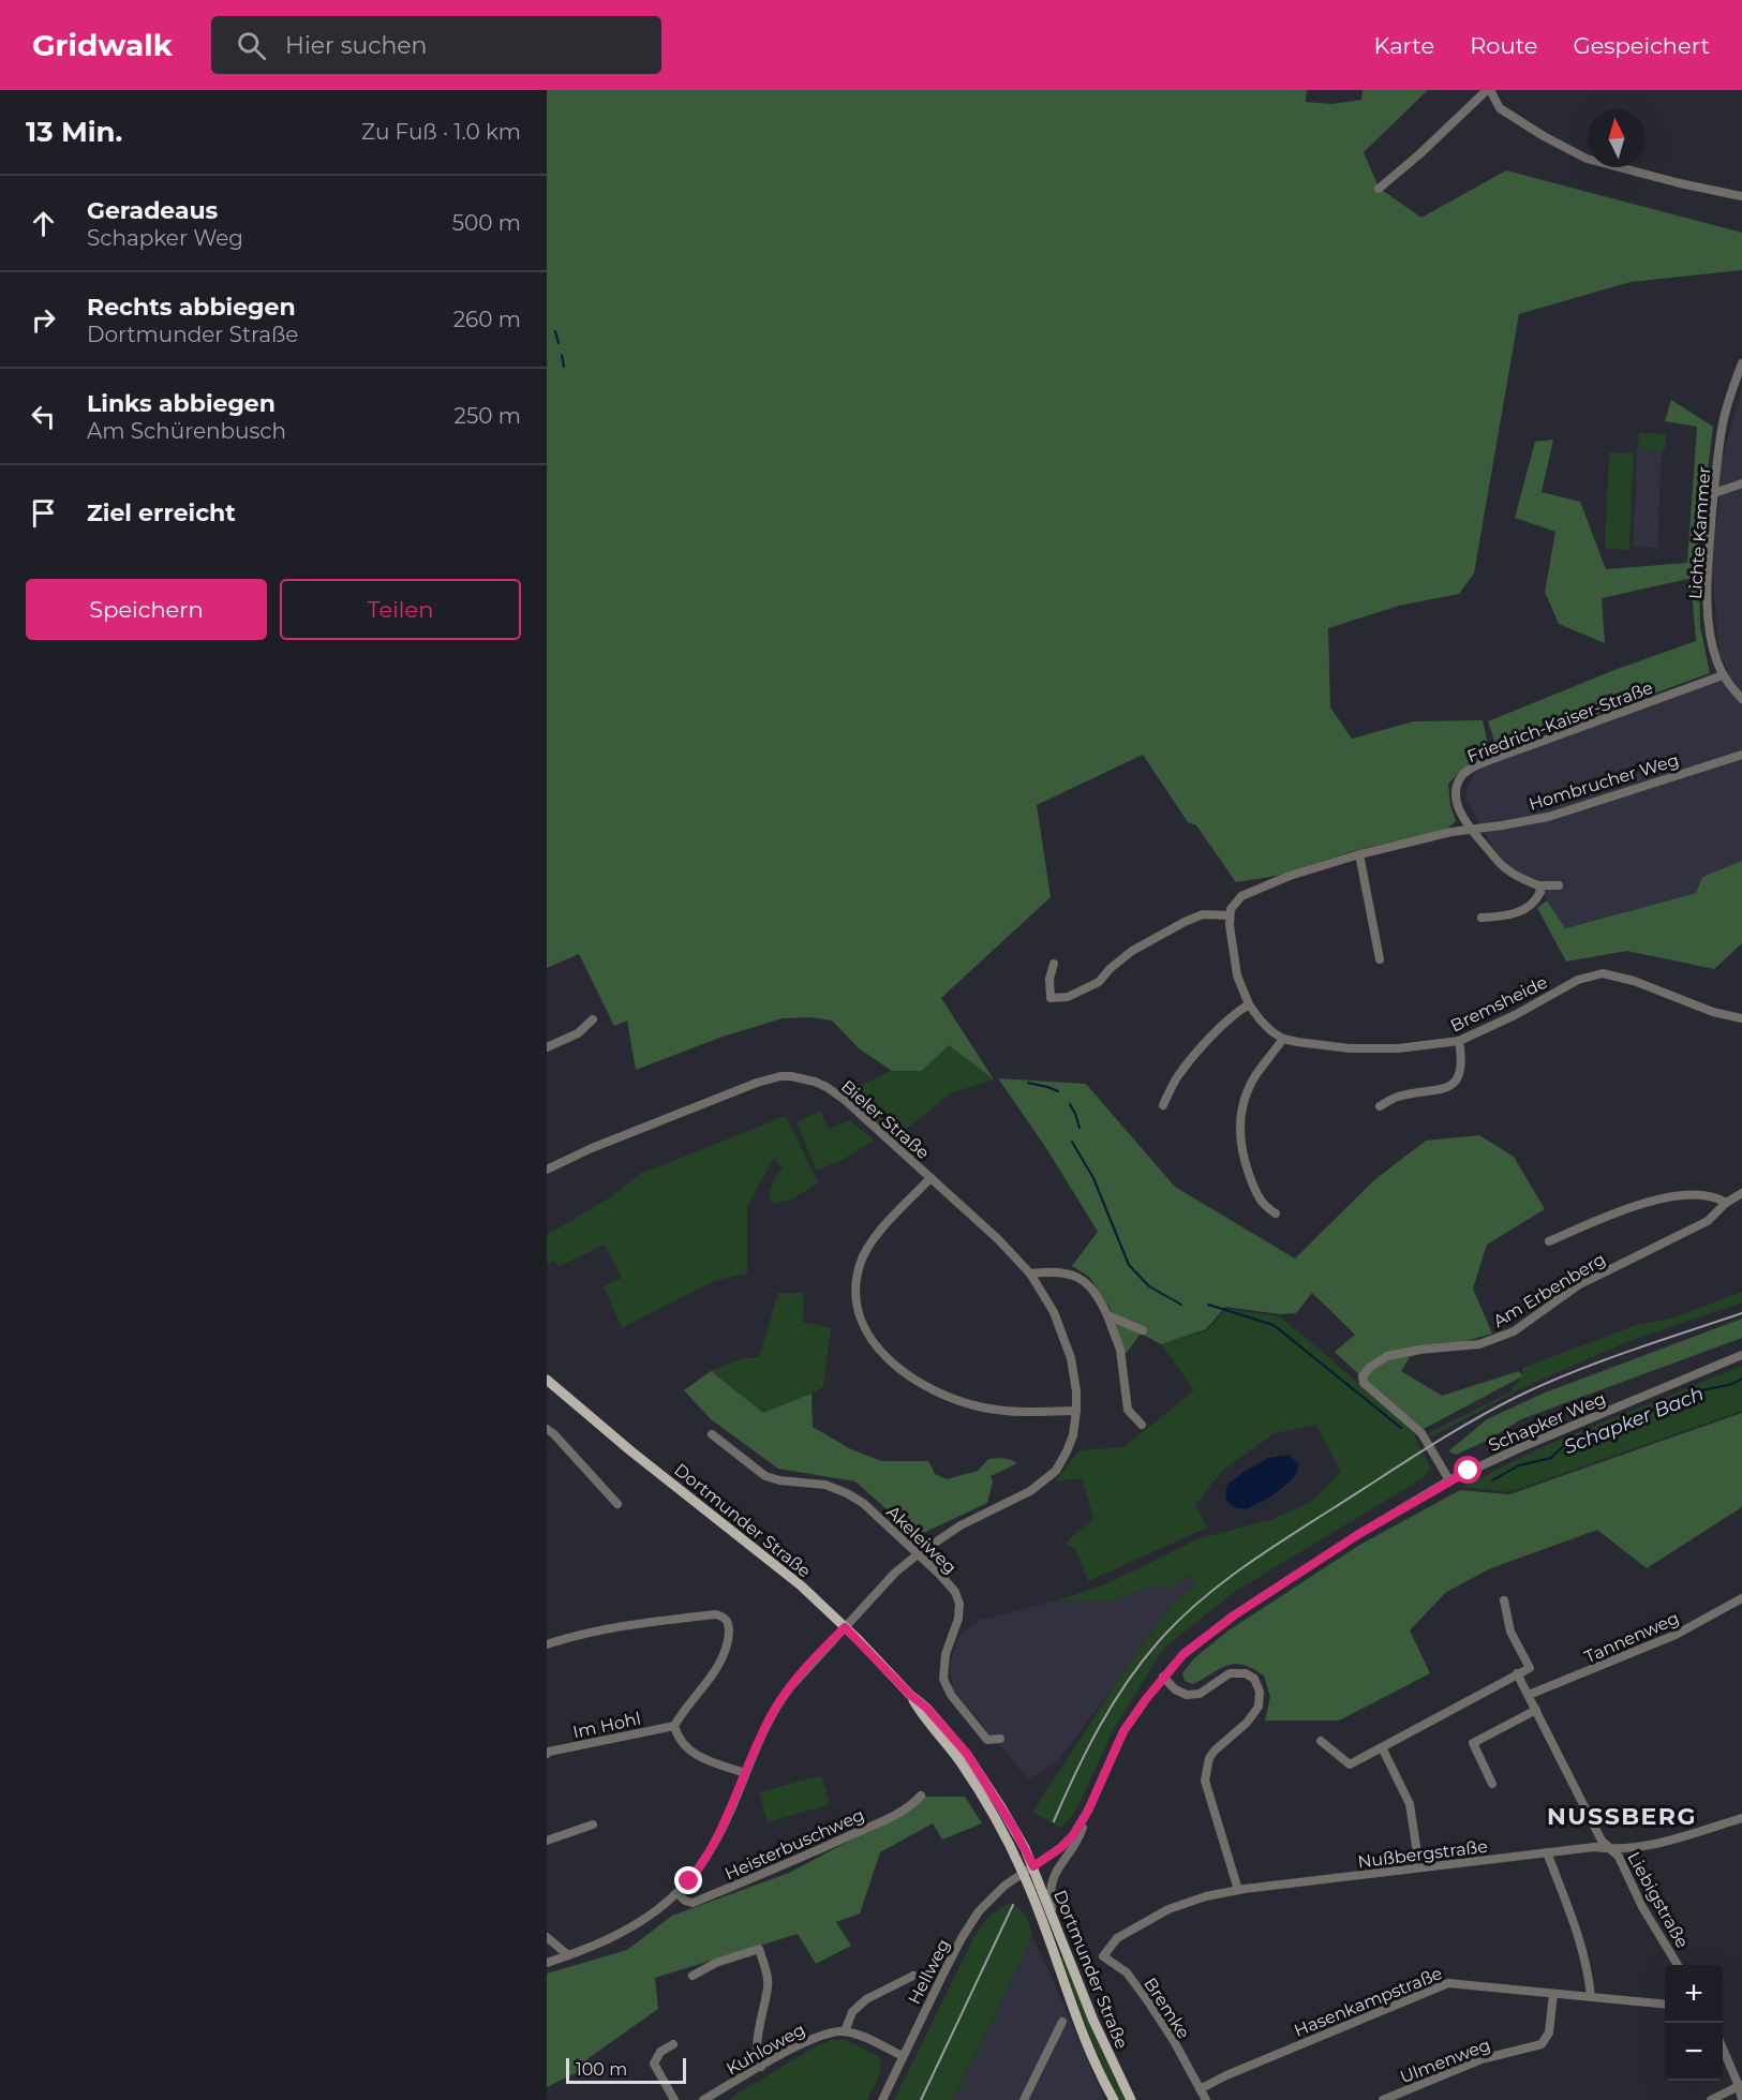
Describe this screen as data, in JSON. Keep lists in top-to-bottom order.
{
  "streets": {
    "main road": ["Dortmunder Straße"],
    "street": [
      "Lichte Kammer",
      "Friedrich-Kaiser-Straße",
      "Hombrucher Weg",
      "Bremsheide",
      "Bieler Straße",
      "Am Erbenberg",
      "Schapker Weg",
      "Akeleiweg",
      "Tannenweg",
      "Im Hohl",
      "Heisterbuschweg",
      "Nußbergstraße",
      "Liebigstraße",
      "Hellweg",
      "Hasenkampstraße",
      "Bremke",
      "Kuhloweg",
      "Ulmenweg"
    ]
  },
  "crossings": [
    ["Lichte Kammer", "Friedrich-Kaiser-Straße"],
    ["Friedrich-Kaiser-Straße", "Hombrucher Weg"],
    ["Bieler Straße", "Dortmunder Straße"],
    ["Bieler Straße", "Akeleiweg"],
    ["Bieler Straße", "Heisterbuschweg"],
    ["Am Erbenberg", "Schapker Weg"],
    ["Schapker Weg", "Dortmunder Straße"],
    ["Schapker Weg", "Hellweg"],
    ["Dortmunder Straße", "Hellweg"],
    ["Tannenweg", "Liebigstraße"],
    ["Nußbergstraße", "Liebigstraße"],
    ["Nußbergstraße", "Bremke"],
    ["Hasenkampstraße", "Bremke"],
    ["Hasenkampstraße", "Ulmenweg"]
  ],
  "districts": ["NUSSBERG"],
  "water": ["Schapker Bach"],
  "scale_bar": "100 m",
  "north": "top",
  "page": {
    "header": "Gridwalk",
    "search": "Hier suchen",
    "nav": ["Karte", "Route", "Gespeichert"],
    "heading": ["13 Min.", "Zu Fuß · 1.0 km"],
    "list": [
      ["Geradeaus", "Schapker Weg", "500 m"],
      ["Rechts abbiegen", "Dortmunder Straße", "260 m"],
      ["Links abbiegen", "Am Schürenbusch", "250 m"],
      "Ziel erreicht"
    ],
    "buttons": ["Speichern", "Teilen"],
    "map_buttons": ["+", "−"],
    "scale": "100 m"
  }
}
